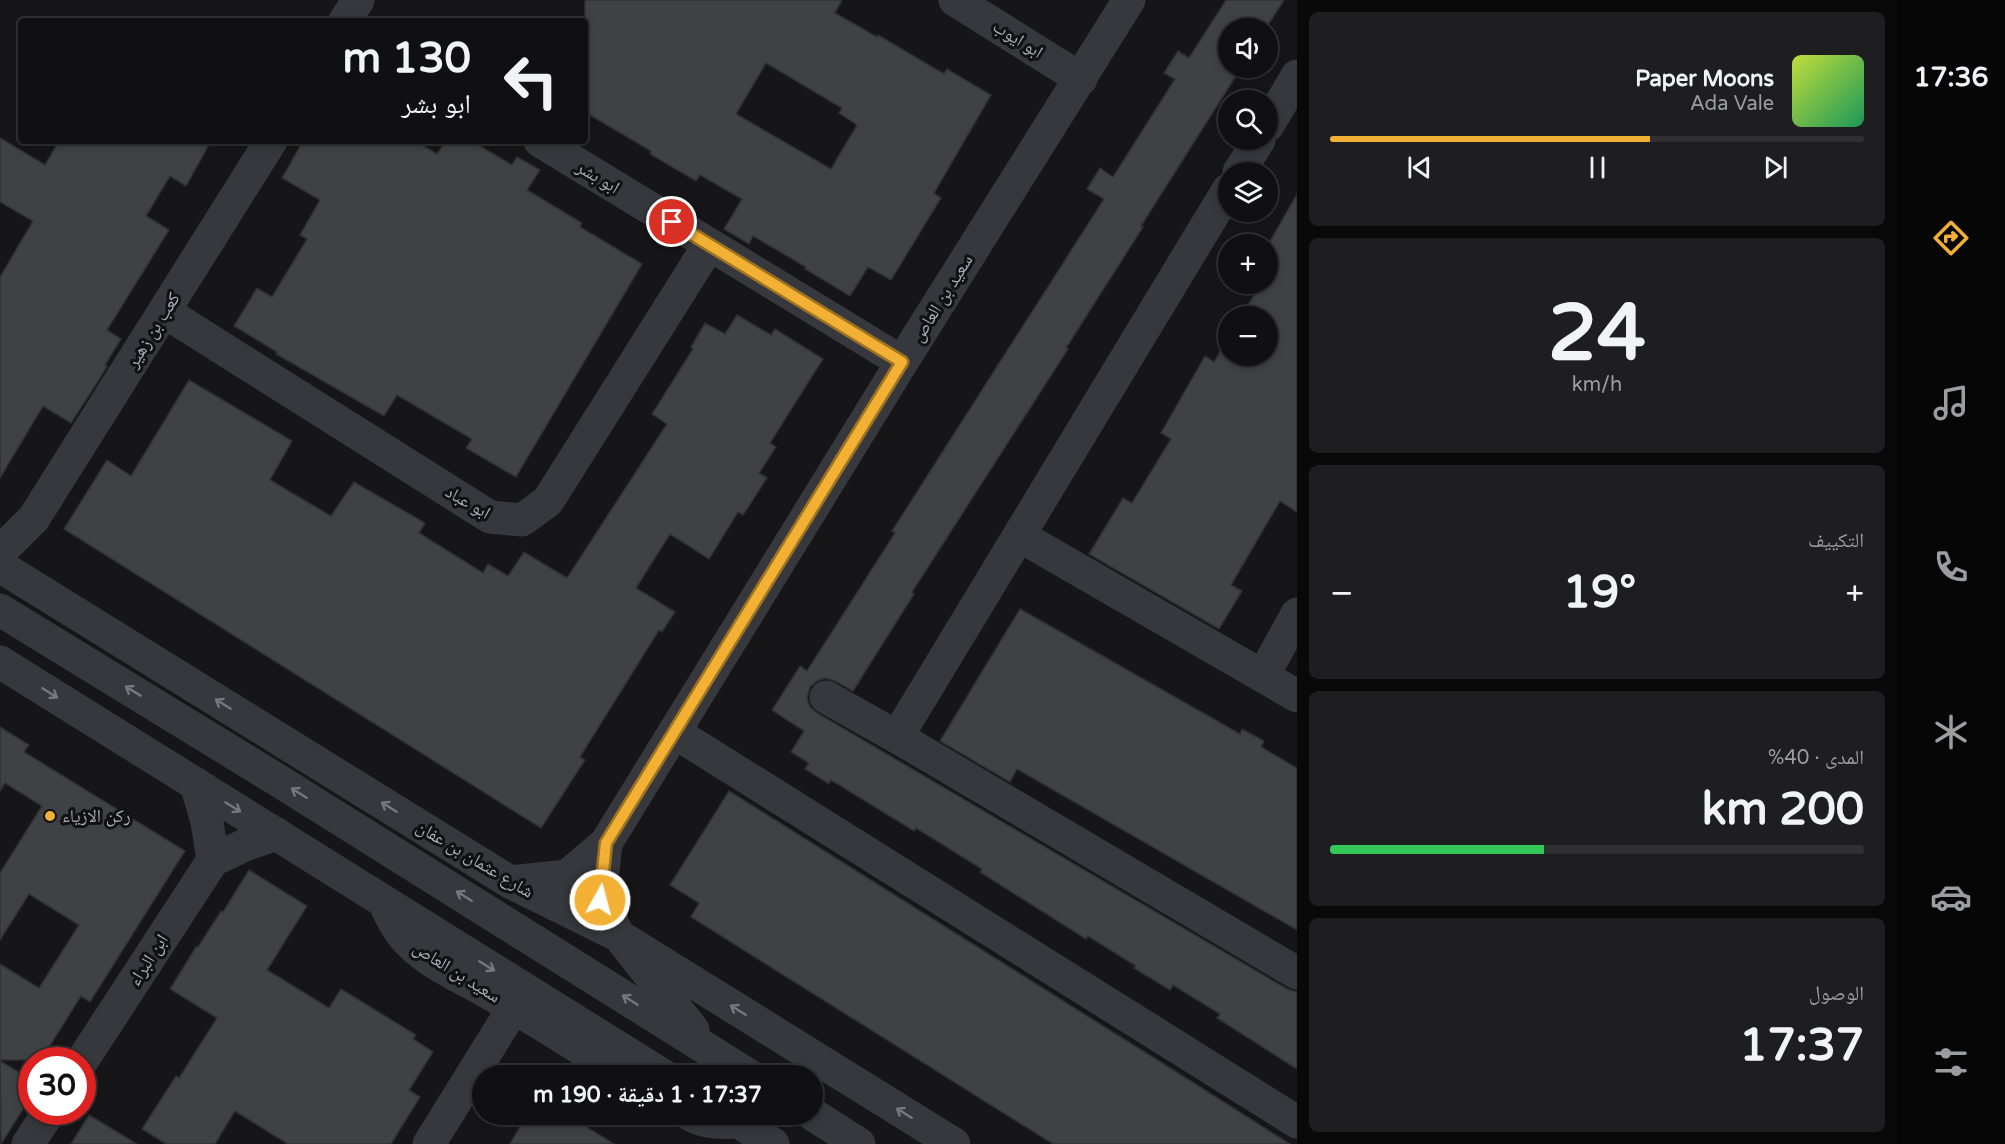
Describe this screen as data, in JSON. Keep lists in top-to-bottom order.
{
  "streets": {
    "street": [
      "ابو ايوب",
      "ابو بشر",
      "سعيد بن العاص",
      "كعب بن زهير",
      "ابو عباد",
      "شارع عثمان بن عفان",
      "ابن البراء"
    ]
  },
  "crossings": [
    ["ابو ايوب", "سعيد بن العاص"],
    ["ابو بشر", "سعيد بن العاص"],
    ["ابو بشر", "ابو عباد"],
    ["سعيد بن العاص", "شارع عثمان بن عفان"],
    ["كعب بن زهير", "ابو عباد"],
    ["كعب بن زهير", "شارع عثمان بن عفان"]
  ],
  "places": ["ركن الازياء"],
  "page": {
    "tabs": "17:36",
    "map_buttons": ["+", "−"],
    "turn": ["130 m", "ابو بشر"],
    "song": ["Paper Moons", "Ada Vale"],
    "tile": [
      ["24", "km/h"],
      "التكييف",
      ["المدى · 40%", "200 km"],
      ["الوصول", "17:37"]
    ],
    "heat": ["−", "19°", "+"],
    "limit": "30",
    "trip": "17:37 · 1 دقيقة · 190 m"
  }
}
